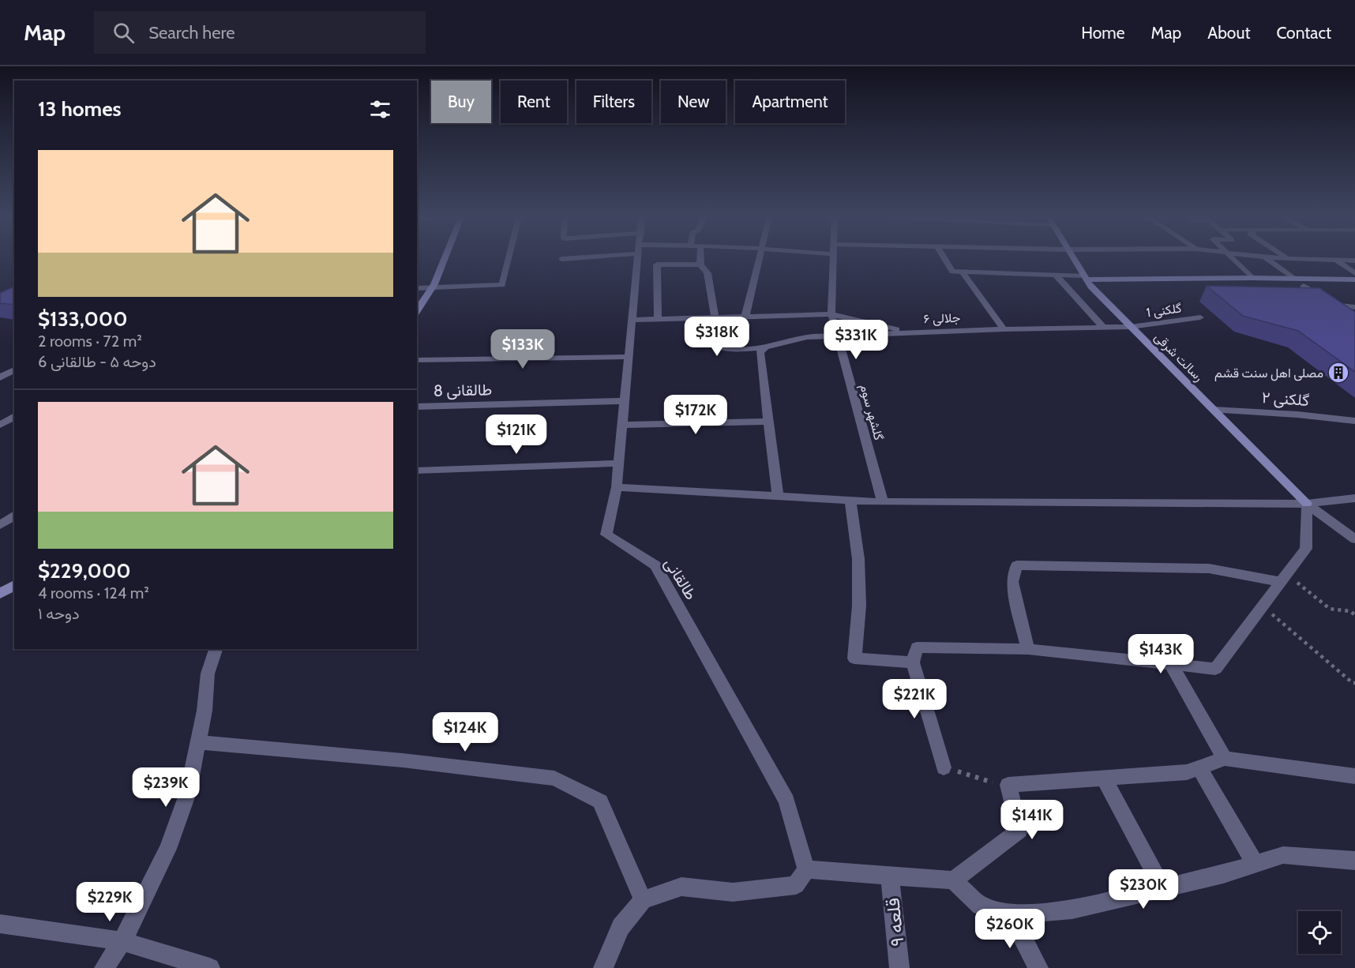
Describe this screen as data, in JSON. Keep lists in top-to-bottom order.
{
  "streets": {
    "main road": ["رسالت شرقی"],
    "street": [
      "گلکنی 1",
      "جلالی ۶",
      "طالقانی 8",
      "گلکنی ۲",
      "گلشهر سوم",
      "طالقانی",
      "قلعه ۹"
    ]
  },
  "crossings": [
    ["گلکنی 1", "جلالی ۶"],
    ["گلکنی 1", "رسالت شرقی"],
    ["جلالی ۶", "رسالت شرقی"],
    ["جلالی ۶", "گلشهر سوم"],
    ["رسالت شرقی", "گلکنی ۲"],
    ["طالقانی 8", "طالقانی"]
  ],
  "places": {
    "building": ["مصلی اهل سنت قشم"]
  },
  "page": {
    "header": "Map",
    "search": "Search here",
    "nav": [
      "Home",
      "Map",
      "About",
      "Contact"
    ],
    "chip": [
      "Buy",
      "Rent",
      "Filters",
      "New",
      "Apartment"
    ],
    "heading": "13 homes",
    "list": [
      {
        "name": "$133,000",
        "note": "2 rooms · 72 m² · دوحه ۵ - طالقانی 6"
      },
      {
        "name": "$229,000",
        "note": "4 rooms · 124 m² · دوحه ۱"
      }
    ],
    "price": [
      "$318K",
      "$331K",
      "$133K",
      "$172K",
      "$121K",
      "$143K",
      "$221K",
      "$124K",
      "$239K",
      "$141K",
      "$230K",
      "$229K",
      "$260K"
    ]
  }
}
